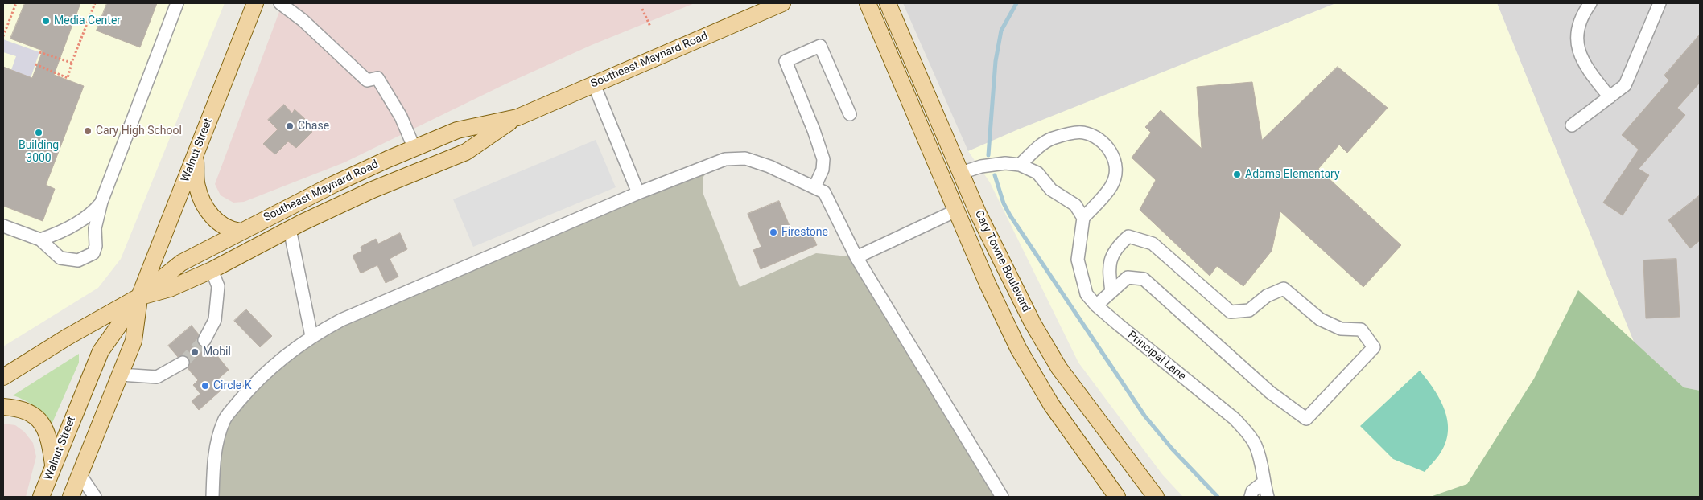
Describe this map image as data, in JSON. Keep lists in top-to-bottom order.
{
  "streets": {
    "main road": ["Southeast Maynard Road", "Walnut Street", "Cary Towne Boulevard"],
    "street": ["Principal Lane"]
  },
  "crossings": [
    ["Southeast Maynard Road", "Walnut Street"]
  ],
  "places": [
    "Media Center",
    "Chase",
    "Cary High School",
    "Building 3000",
    "Adams Elementary",
    "Firestone",
    "Mobil",
    "Circle K"
  ]
}
